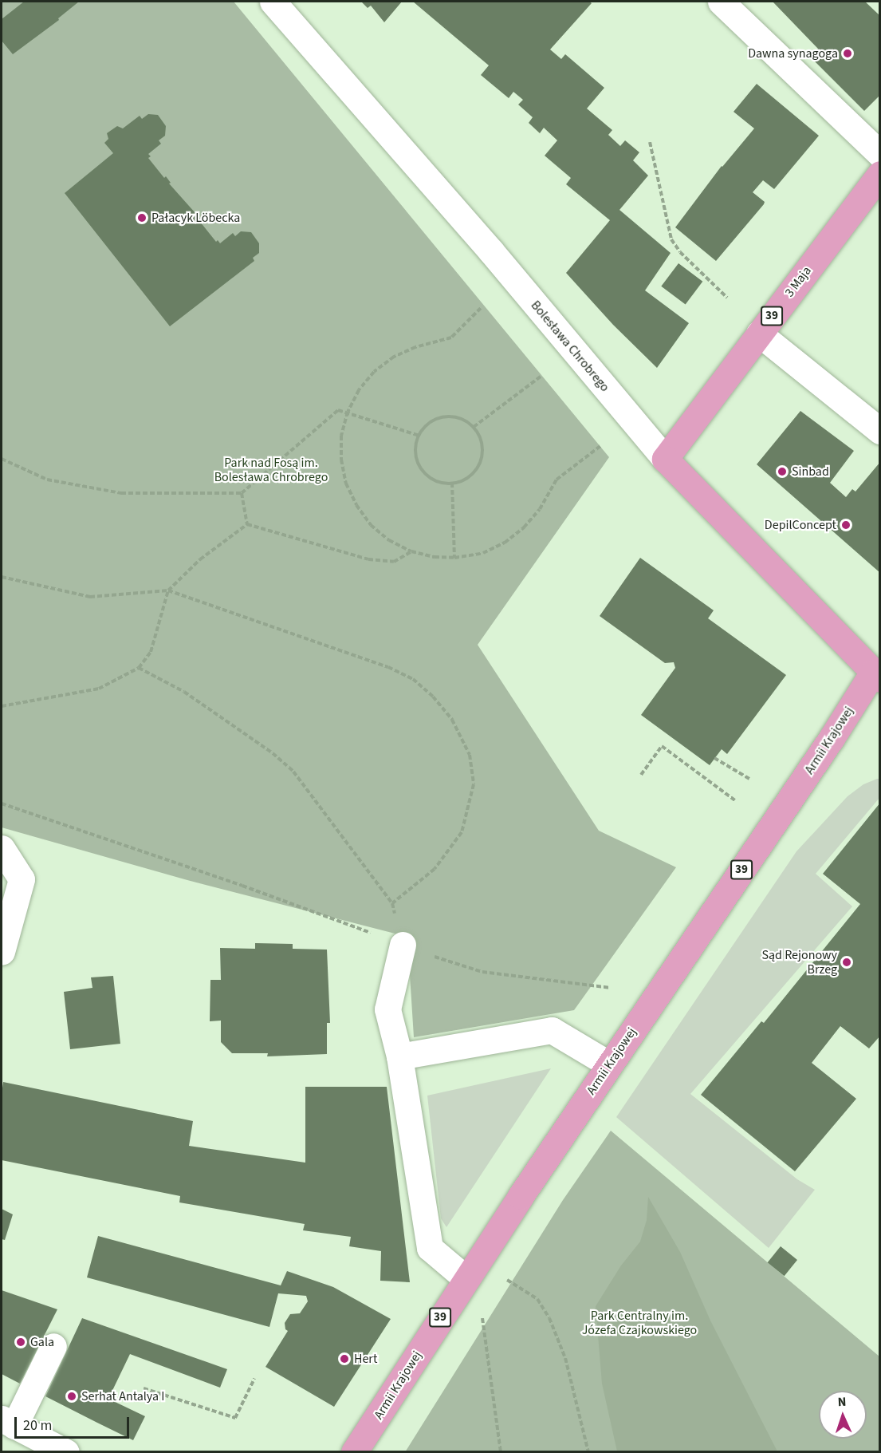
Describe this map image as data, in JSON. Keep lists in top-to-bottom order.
{
  "streets": {
    "main road": [
      "3 Maja",
      "39",
      "Bolesława Chrobrego",
      "Armii Krajowej"
    ]
  },
  "crossings": [
    ["3 Maja", "Bolesława Chrobrego"],
    ["Bolesława Chrobrego", "Armii Krajowej"]
  ],
  "parks": ["Park nad Fosą im. Bolesława Chrobrego", "Park Centralny im. Józefa Czajkowskiego"],
  "places": [
    "Dawna synagoga",
    "Pałacyk Löbecka",
    "Sinbad",
    "DepilConcept",
    "Sąd Rejonowy Brzeg",
    "Gala",
    "Hert",
    "Serhat Antalya I"
  ],
  "scale_bar": "20 m",
  "north": "top"
}
